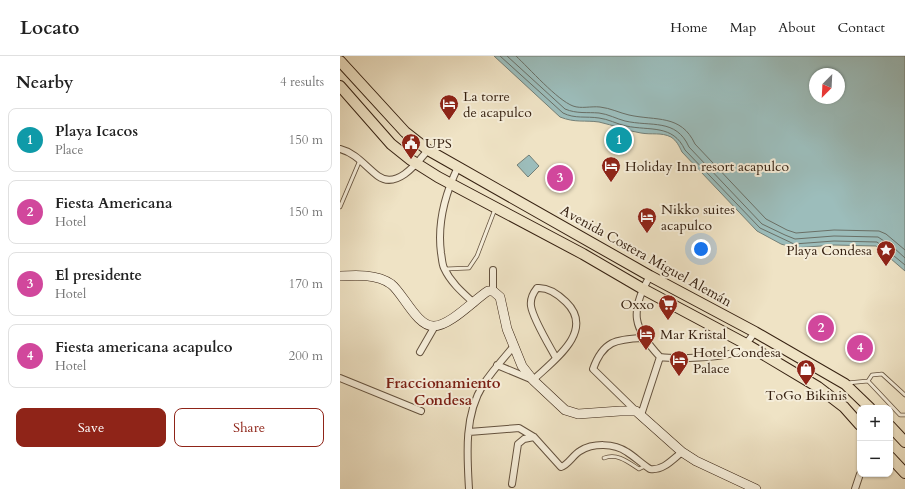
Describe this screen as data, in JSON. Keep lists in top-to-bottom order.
{
  "streets": {
    "main road": ["Avenida Costera Miguel Alemán"]
  },
  "districts": ["Fraccionamiento Condesa"],
  "places": {
    "hotel": [
      "La torre de acapulco",
      "Holiday Inn resort acapulco",
      "Nikko suites acapulco",
      "Mar Kristal",
      "Hotel Condesa Palace"
    ],
    "public building": ["UPS"],
    "place": ["Playa Condesa"],
    "supermarket": ["Oxxo"],
    "shop": ["ToGo Bikinis"]
  },
  "north": "bottom left",
  "page": {
    "header": "Locato",
    "nav": [
      "Home",
      "Map",
      "About",
      "Contact"
    ],
    "heading": ["Nearby", "4 results"],
    "list": [
      {
        "mark": "1",
        "name": "Playa Icacos",
        "note": "Place",
        "value": "150 m"
      },
      {
        "mark": "2",
        "name": "Fiesta Americana",
        "note": "Hotel",
        "value": "150 m"
      },
      {
        "mark": "3",
        "name": "El presidente",
        "note": "Hotel",
        "value": "170 m"
      },
      {
        "mark": "4",
        "name": "Fiesta americana acapulco",
        "note": "Hotel",
        "value": "200 m"
      }
    ],
    "pins": [
      "1",
      "3",
      "2",
      "4"
    ],
    "buttons": ["Save", "Share"],
    "map_buttons": ["+", "−"]
  }
}
